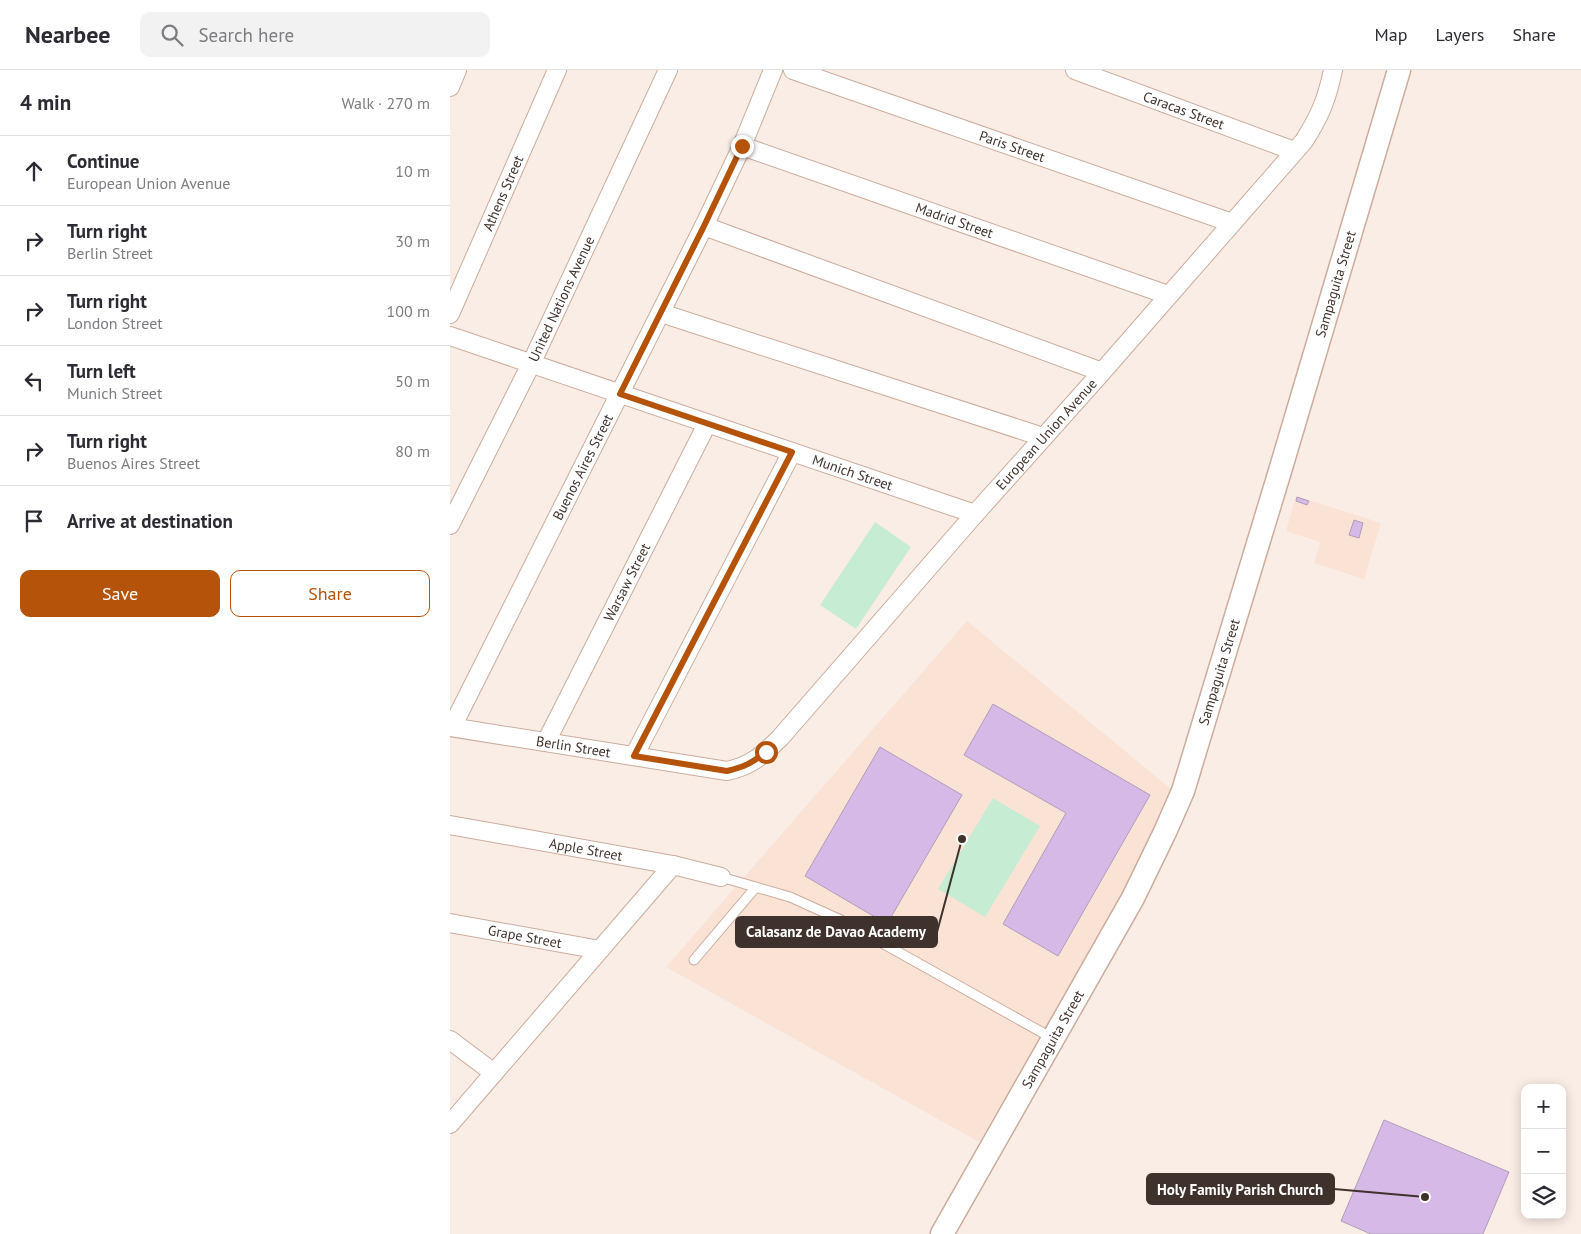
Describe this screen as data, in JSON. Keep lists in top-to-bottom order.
{
  "streets": {
    "street": [
      "Caracas Street",
      "Paris Street",
      "Athens Street",
      "Madrid Street",
      "Sampaguita Street",
      "United Nations Avenue",
      "European Union Avenue",
      "Buenos Aires Street",
      "Munich Street",
      "Warsaw Street",
      "Berlin Street",
      "Apple Street",
      "Grape Street"
    ]
  },
  "crossings": [
    ["Caracas Street", "European Union Avenue"],
    ["Paris Street", "European Union Avenue"],
    ["Madrid Street", "European Union Avenue"],
    ["Madrid Street", "Buenos Aires Street"],
    ["United Nations Avenue", "Munich Street"],
    ["European Union Avenue", "Munich Street"],
    ["European Union Avenue", "Berlin Street"],
    ["Buenos Aires Street", "Munich Street"],
    ["Buenos Aires Street", "Berlin Street"],
    ["Munich Street", "Warsaw Street"],
    ["Warsaw Street", "Berlin Street"]
  ],
  "places": ["Calasanz de Davao Academy", "Holy Family Parish Church"],
  "page": {
    "header": "Nearbee",
    "search": "Search here",
    "nav": ["Map", "Layers", "Share"],
    "heading": ["4 min", "Walk · 270 m"],
    "list": [
      ["Continue", "European Union Avenue", "10 m"],
      ["Turn right", "Berlin Street", "30 m"],
      ["Turn right", "London Street", "100 m"],
      ["Turn left", "Munich Street", "50 m"],
      ["Turn right", "Buenos Aires Street", "80 m"],
      "Arrive at destination"
    ],
    "buttons": ["Save", "Share"],
    "map_buttons": ["+", "−"]
  }
}
